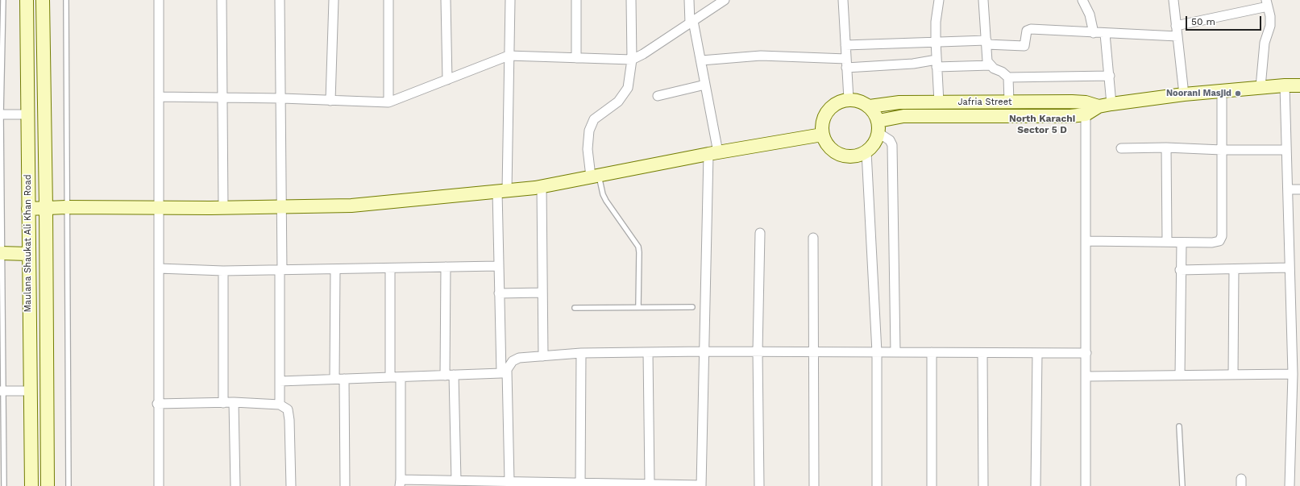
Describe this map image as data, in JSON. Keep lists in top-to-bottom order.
{
  "streets": {
    "street": ["Jafria Street", "Maulana Shaukat Ali Khan Road"]
  },
  "districts": ["North Karachi Sector 5 D"],
  "places": ["Noorani Masjid"],
  "scale_bar": "50 m"
}
